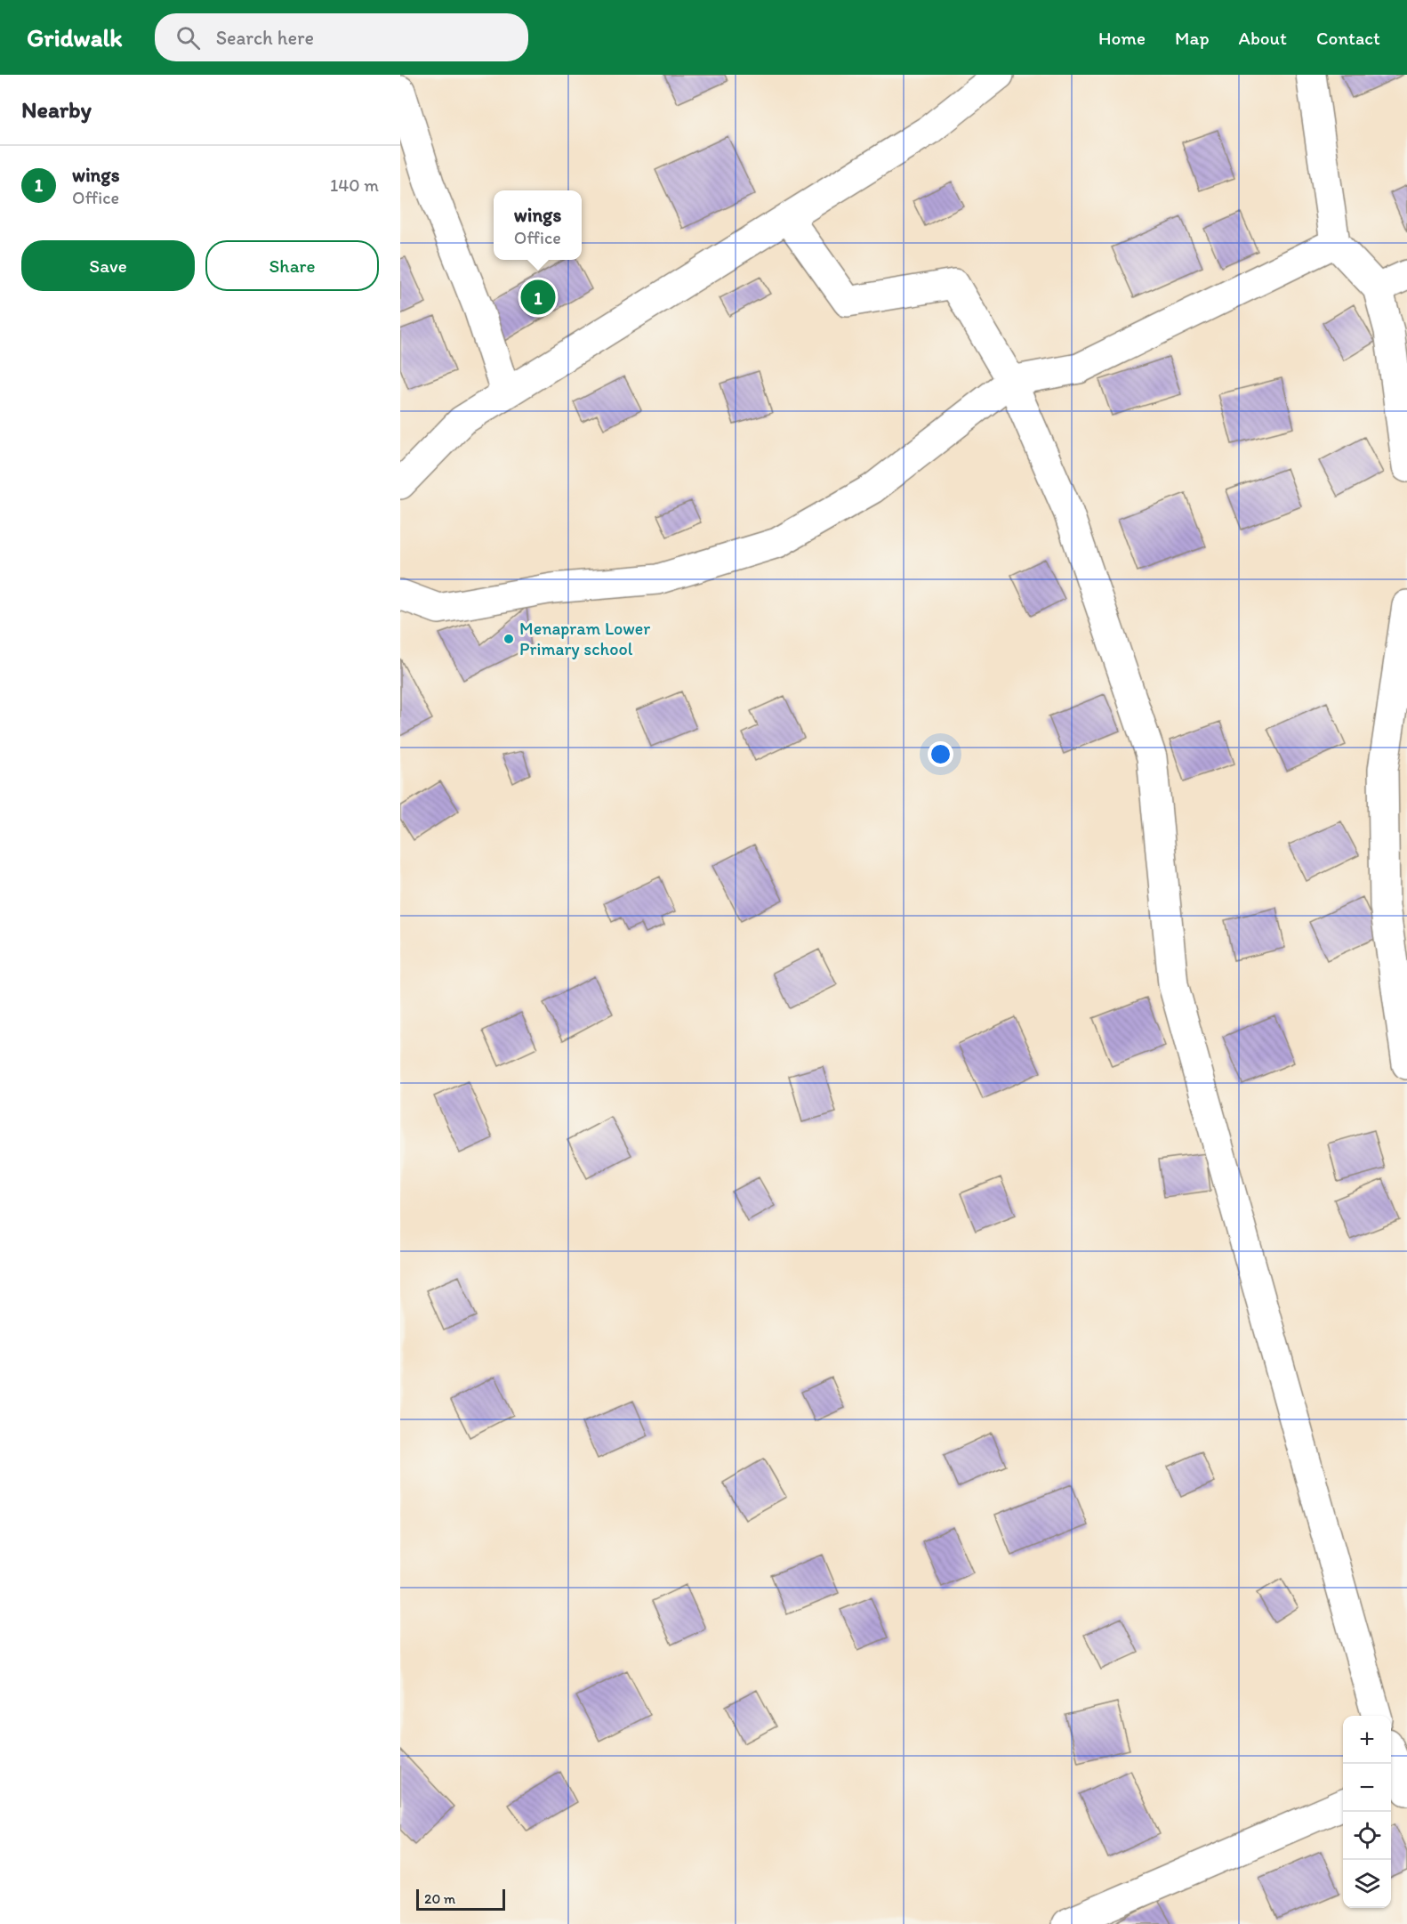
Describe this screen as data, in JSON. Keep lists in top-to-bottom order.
{
  "places": ["Menapram Lower Primary school"],
  "scale_bar": "20 m",
  "page": {
    "header": "Gridwalk",
    "search": "Search here",
    "nav": [
      "Home",
      "Map",
      "About",
      "Contact"
    ],
    "heading": "Nearby",
    "list": [
      {
        "mark": "1",
        "name": "wings",
        "note": "Office",
        "value": "140 m"
      }
    ],
    "popup": ["wings", "Office"],
    "buttons": ["Save", "Share"],
    "pins": "1",
    "map_buttons": ["+", "−"],
    "scale": "20 m"
  }
}
